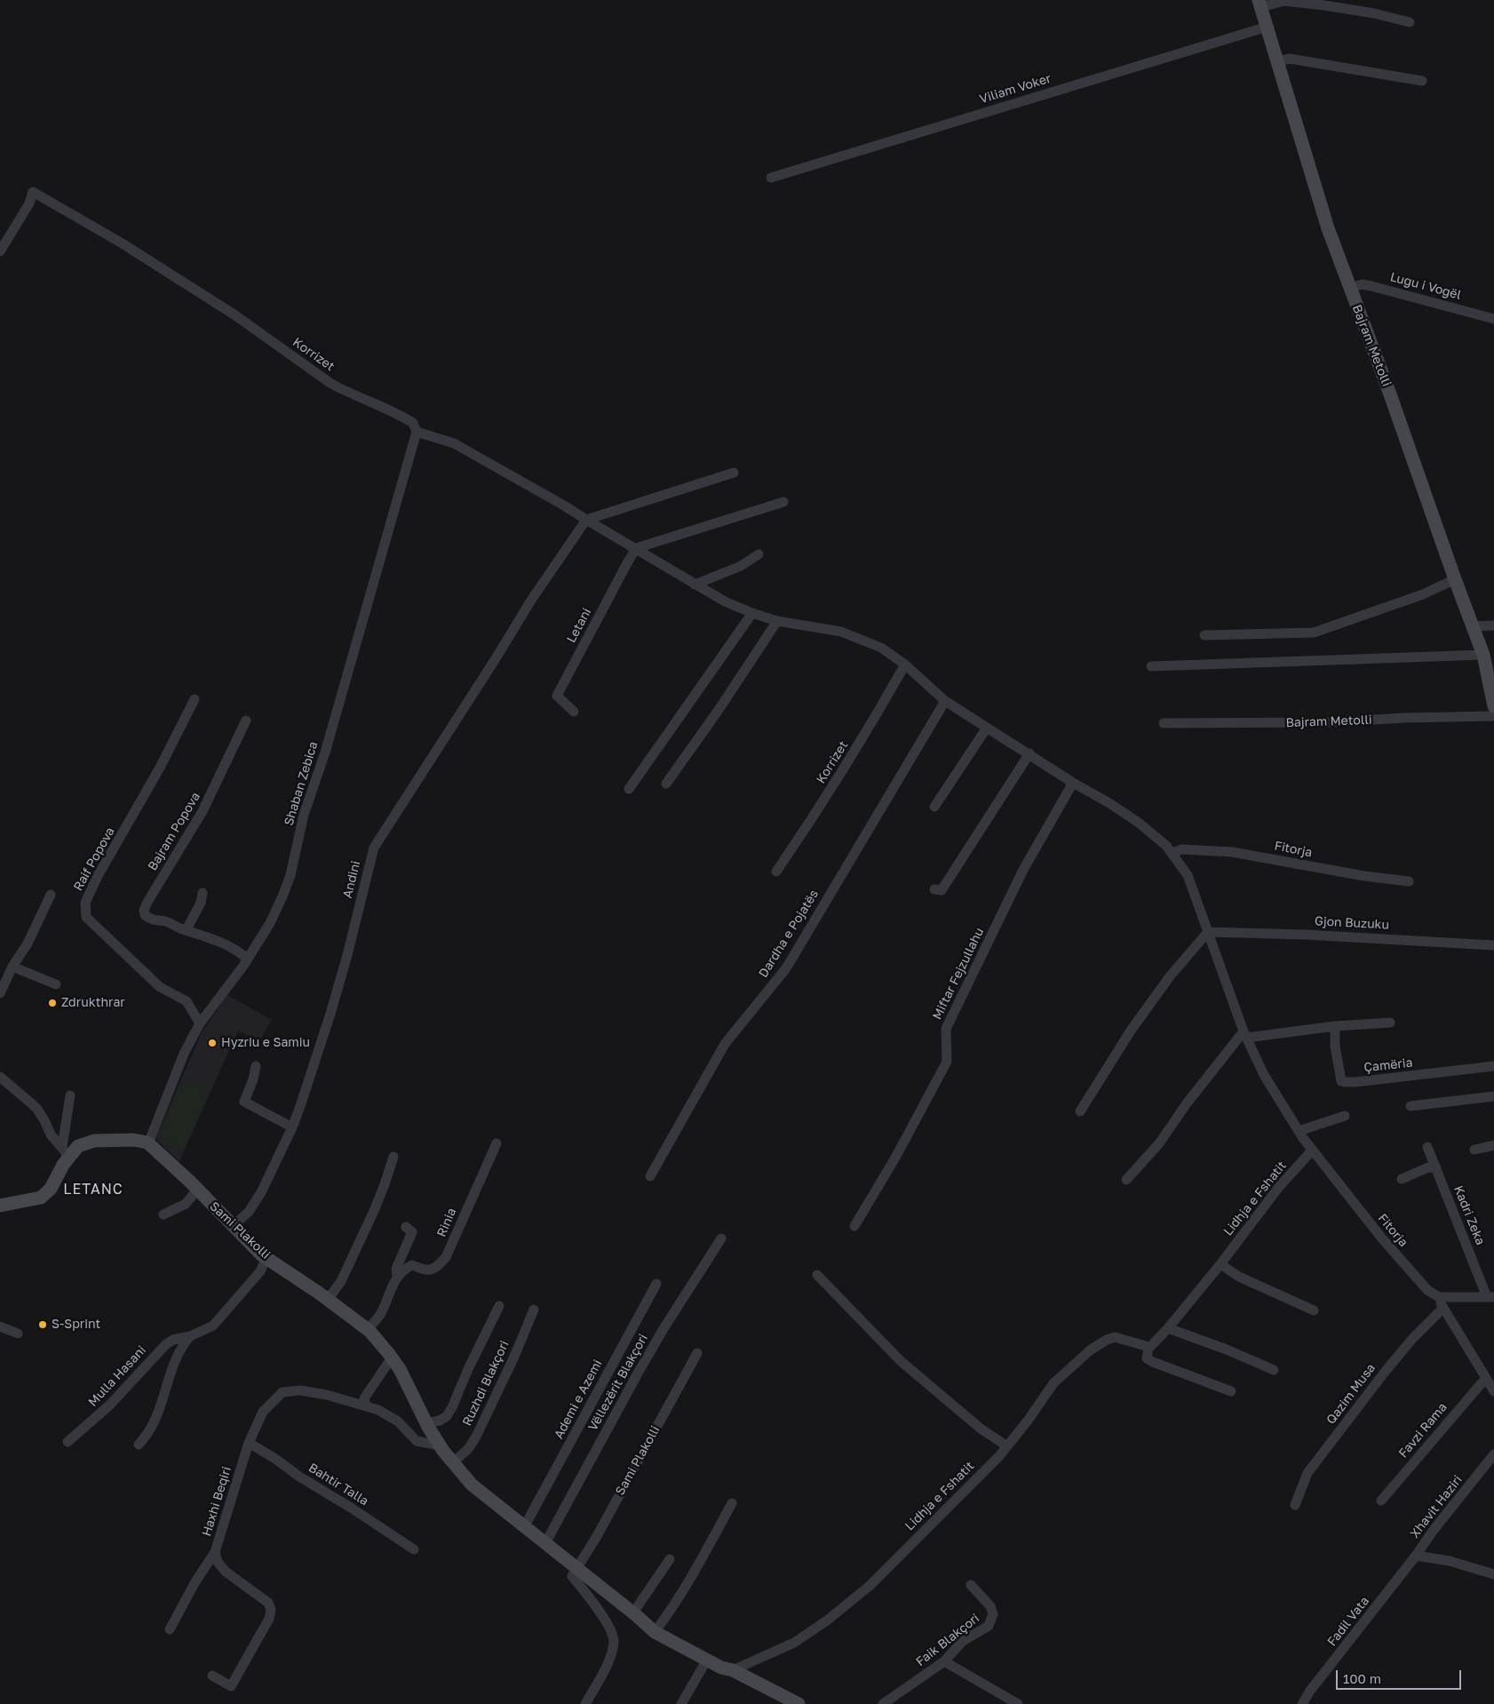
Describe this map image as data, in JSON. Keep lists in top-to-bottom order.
{
  "streets": {
    "street": [
      "Viliam Voker",
      "Lugu i Vogël",
      "Bajram Metolli",
      "Korrizet",
      "Letani",
      "Shaban Zebica",
      "Bajram Popova",
      "Fitorja",
      "Raif Popova",
      "Andini",
      "Gjon Buzuku",
      "Dardha e Pojatës",
      "Miftar Fejzullahu",
      "Çamëria",
      "Lidhja e Fshatit",
      "Kadri Zeka",
      "Rinia",
      "Sami Plakolli",
      "Mulla Hasani",
      "Vëllezërit Blakçori",
      "Ruzhdi Blakçori",
      "Qazim Musa",
      "Ademi e Azemi",
      "Favzi Rama",
      "Bahtir Talla",
      "Haxhi Beqiri",
      "Xhavit Haziri",
      "Fadil Vata",
      "Faik Blakçori"
    ]
  },
  "crossings": [
    ["Viliam Voker", "Bajram Metolli"],
    ["Lugu i Vogël", "Bajram Metolli"],
    ["Korrizet", "Letani"],
    ["Korrizet", "Shaban Zebica"],
    ["Korrizet", "Fitorja"],
    ["Korrizet", "Andini"],
    ["Korrizet", "Dardha e Pojatës"],
    ["Shaban Zebica", "Bajram Popova"],
    ["Shaban Zebica", "Raif Popova"],
    ["Shaban Zebica", "Sami Plakolli"],
    ["Fitorja", "Gjon Buzuku"],
    ["Fitorja", "Dardha e Pojatës"],
    ["Fitorja", "Miftar Fejzullahu"],
    ["Fitorja", "Lidhja e Fshatit"],
    ["Andini", "Sami Plakolli"],
    ["Lidhja e Fshatit", "Sami Plakolli"],
    ["Sami Plakolli", "Mulla Hasani"],
    ["Sami Plakolli", "Vëllezërit Blakçori"],
    ["Sami Plakolli", "Ruzhdi Blakçori"],
    ["Sami Plakolli", "Ademi e Azemi"],
    ["Sami Plakolli", "Haxhi Beqiri"],
    ["Bahtir Talla", "Haxhi Beqiri"],
    ["Xhavit Haziri", "Fadil Vata"]
  ],
  "districts": ["LETANC"],
  "places": ["Zdrukthrar", "Hyzriu e Samiu", "S-Sprint"],
  "scale_bar": "100 m"
}
